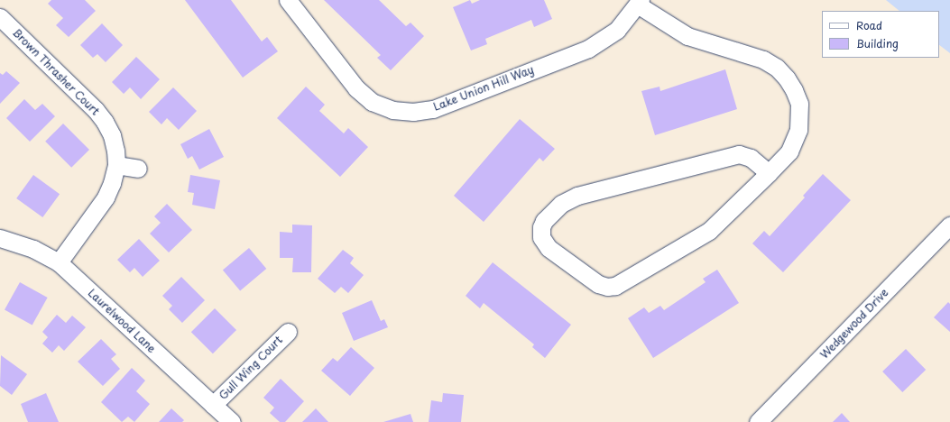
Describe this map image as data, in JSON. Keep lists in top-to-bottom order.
{
  "streets": {
    "street": [
      "Brown Thrasher Court",
      "Lake Union Hill Way",
      "Laurelwood Lane",
      "Wedgewood Drive",
      "Gull Wing Court"
    ]
  },
  "crossings": [
    ["Brown Thrasher Court", "Laurelwood Lane"],
    ["Laurelwood Lane", "Gull Wing Court"]
  ],
  "legend": ["Road", "Building"]
}
